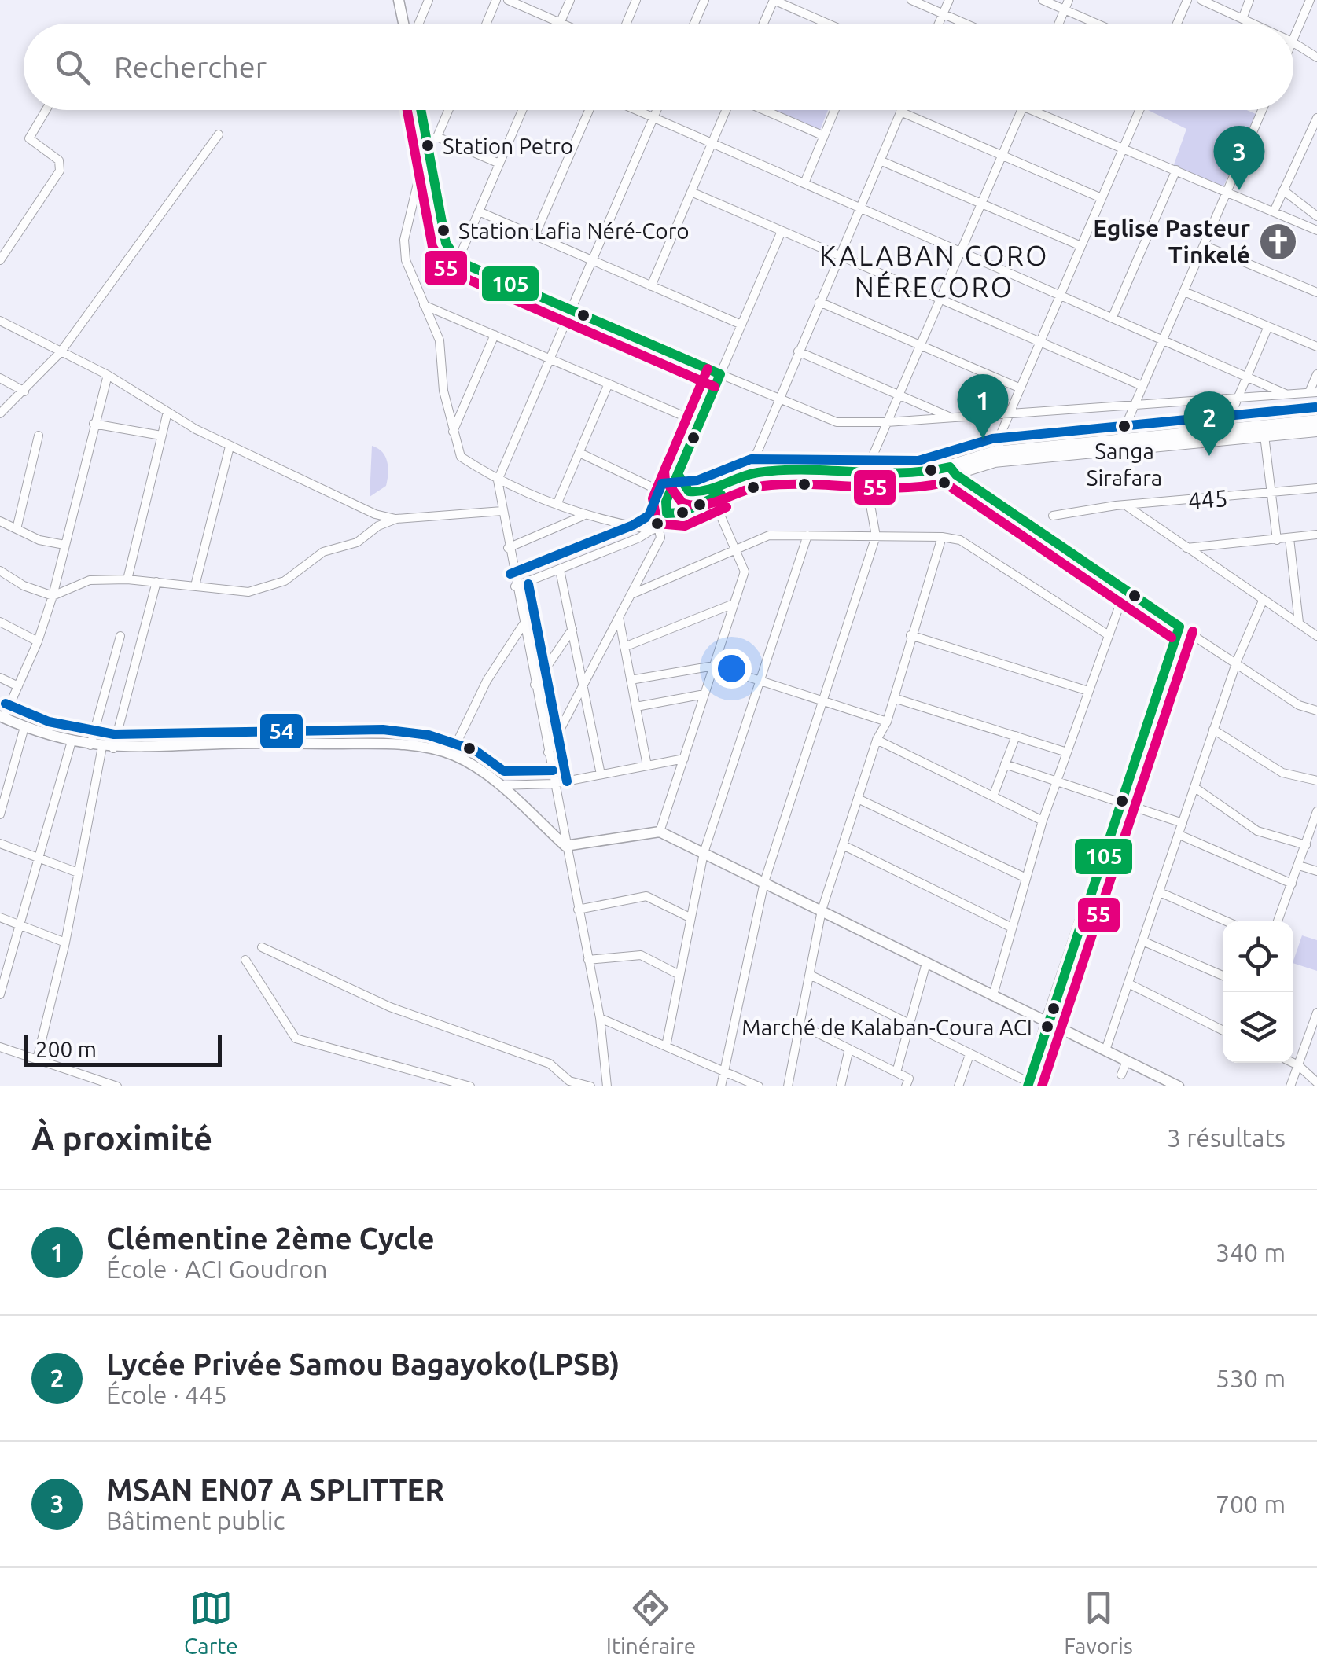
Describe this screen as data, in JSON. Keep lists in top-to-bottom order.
{
  "streets": {
    "street": ["445"]
  },
  "districts": ["KALABAN CORO NÉRECORO"],
  "places": {
    "other": [
      "Station Petro",
      "Station Lafia Néré-Coro",
      "Sanga Sirafara",
      "Marché de Kalaban-Coura ACI"
    ],
    "church": ["Eglise Pasteur Tinkelé"]
  },
  "lines": ["transit line 105", "transit line 55", "transit line 54"],
  "scale_bar": "200 m",
  "page": {
    "search": "Rechercher",
    "pins": ["3", "1", "2"],
    "scale": "200 m",
    "heading": ["À proximité", "3 résultats"],
    "list": [
      {
        "mark": "1",
        "name": "Clémentine 2ème Cycle",
        "note": "École · ACI Goudron",
        "value": "340 m"
      },
      {
        "mark": "2",
        "name": "Lycée Privée Samou Bagayoko(LPSB)",
        "note": "École · 445",
        "value": "530 m"
      },
      {
        "mark": "3",
        "name": "MSAN EN07 A SPLITTER",
        "note": "Bâtiment public",
        "value": "700 m"
      }
    ],
    "nav": ["Carte", "Itinéraire", "Favoris"]
  }
}
